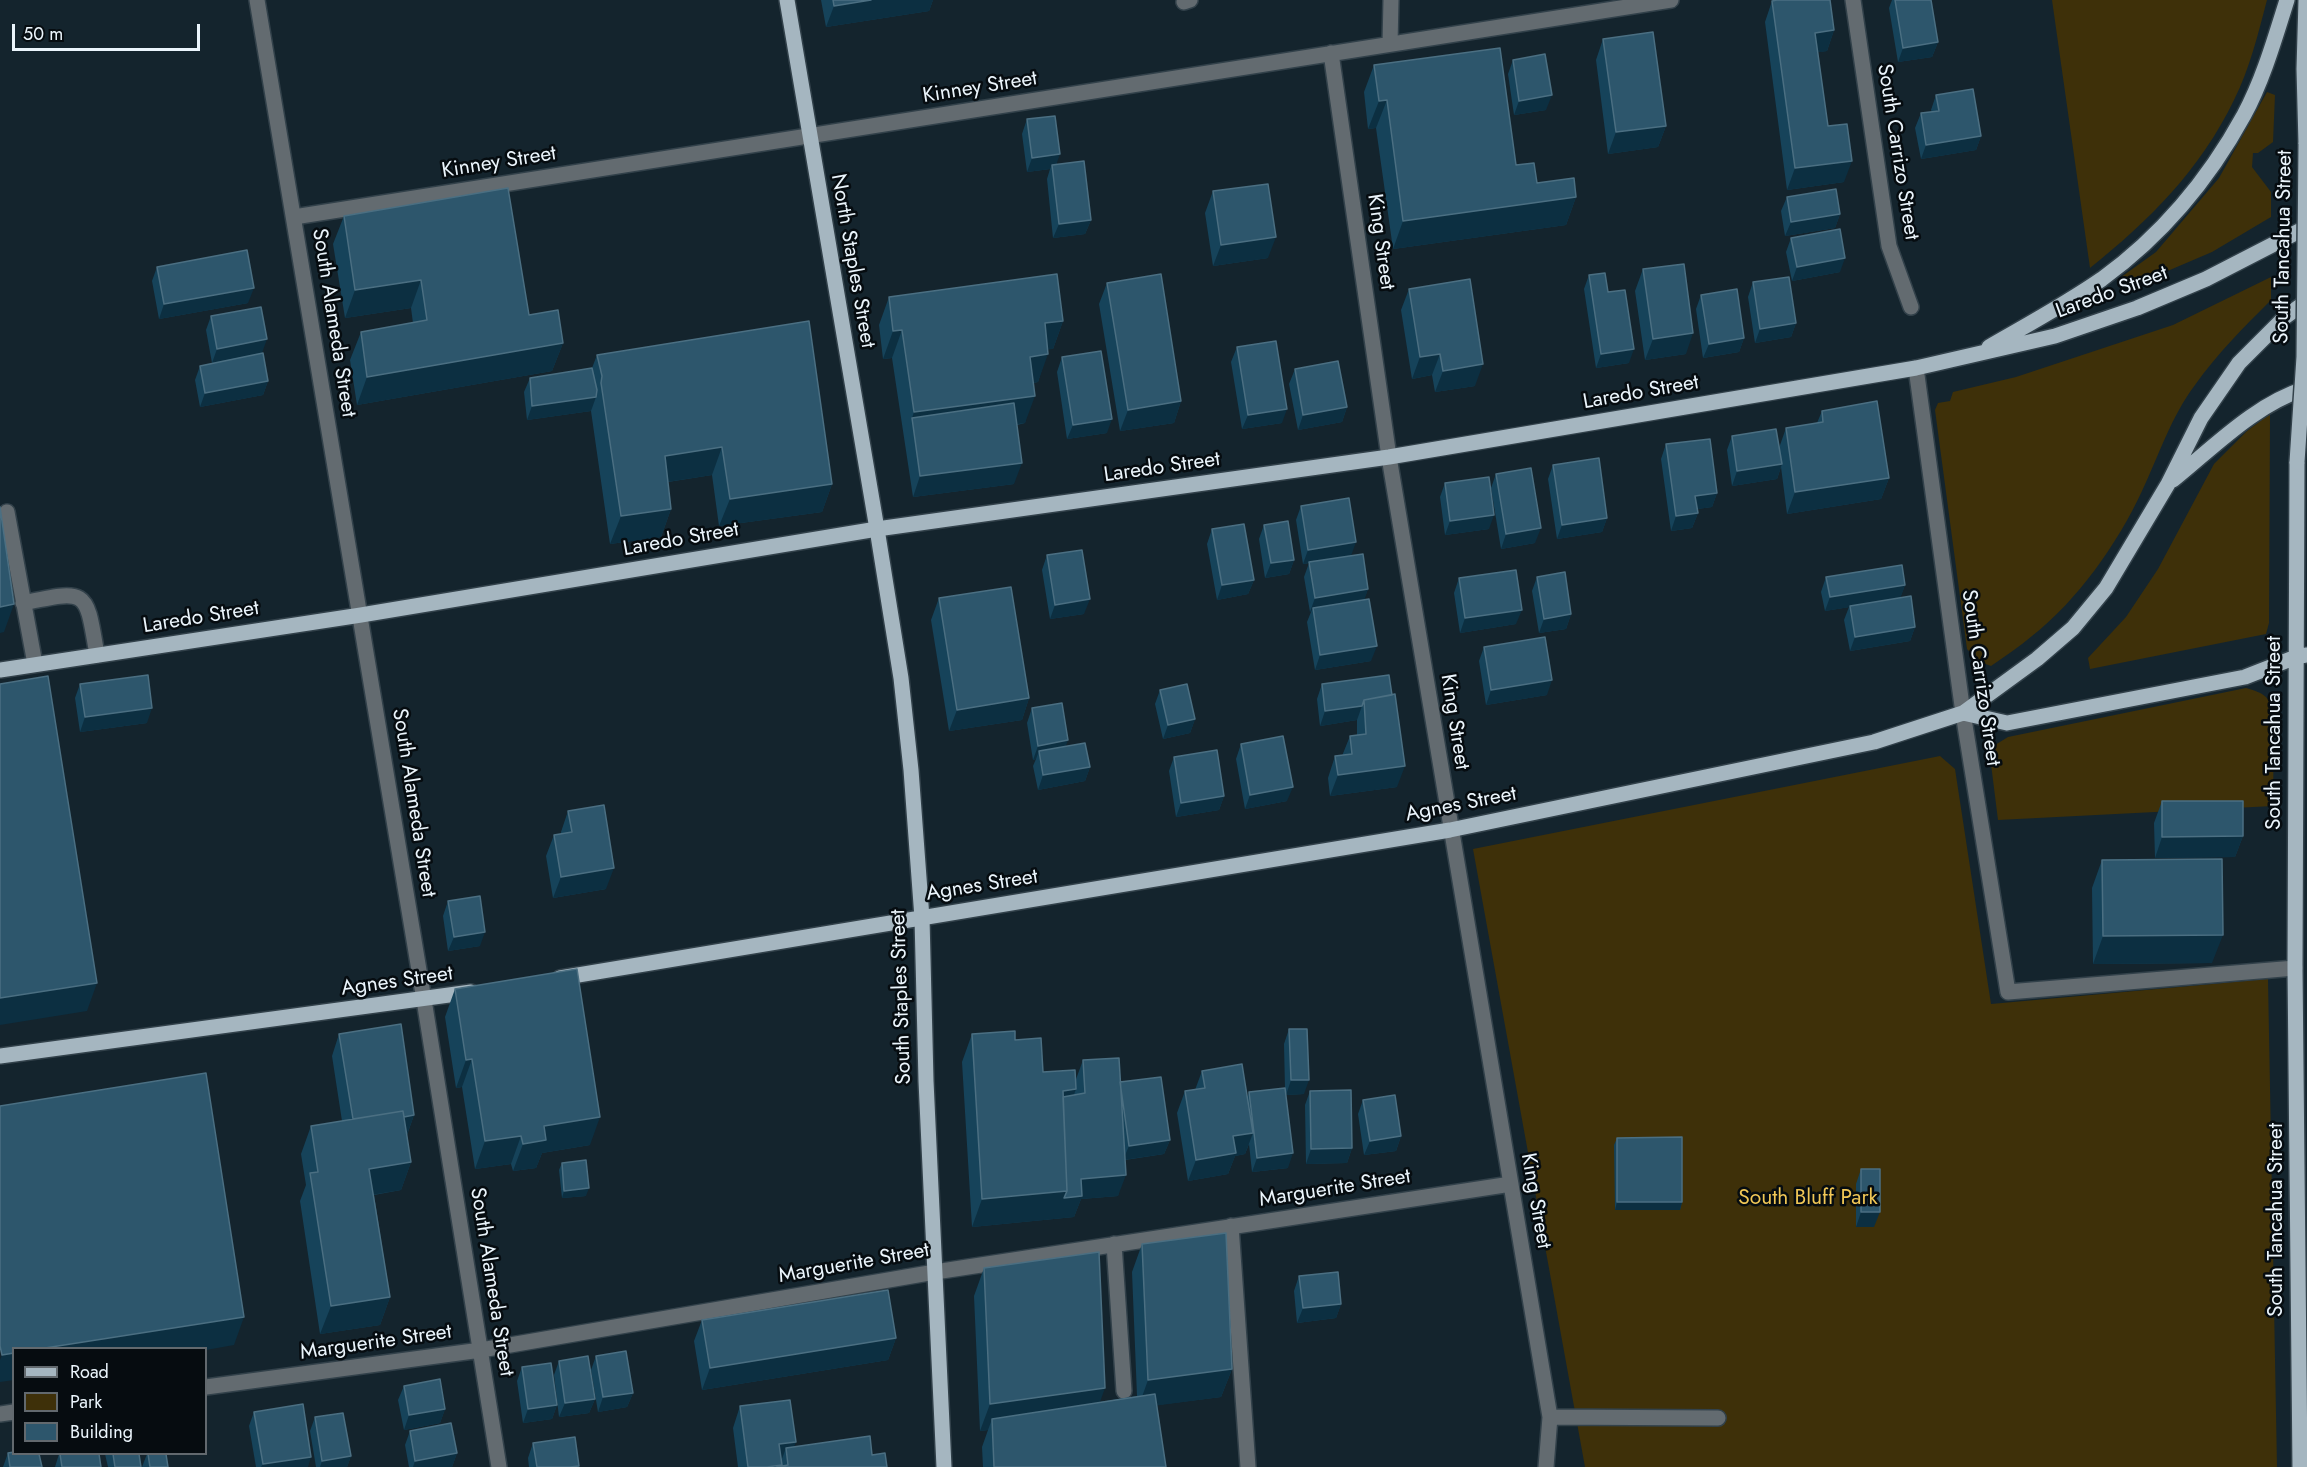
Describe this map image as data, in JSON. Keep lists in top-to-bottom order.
{
  "streets": {
    "main road": [
      "South Tancahua Street",
      "North Staples Street",
      "Laredo Street",
      "Agnes Street",
      "South Staples Street"
    ],
    "street": [
      "Kinney Street",
      "South Carrizo Street",
      "King Street",
      "South Alameda Street",
      "Marguerite Street"
    ]
  },
  "crossings": [
    ["Kinney Street", "King Street"],
    ["Kinney Street", "North Staples Street"],
    ["Kinney Street", "South Alameda Street"],
    ["South Carrizo Street", "South Tancahua Street"],
    ["South Carrizo Street", "Laredo Street"],
    ["South Carrizo Street", "Agnes Street"],
    ["King Street", "Laredo Street"],
    ["King Street", "Agnes Street"],
    ["King Street", "Marguerite Street"],
    ["North Staples Street", "Laredo Street"],
    ["North Staples Street", "South Staples Street"],
    ["Laredo Street", "South Alameda Street"],
    ["Laredo Street", "South Staples Street"],
    ["South Alameda Street", "Agnes Street"],
    ["South Alameda Street", "Marguerite Street"],
    ["Agnes Street", "South Staples Street"],
    ["South Staples Street", "Marguerite Street"]
  ],
  "parks": ["South Bluff Park"],
  "legend": ["Road", "Park", "Building"],
  "scale_bar": "50 m"
}
